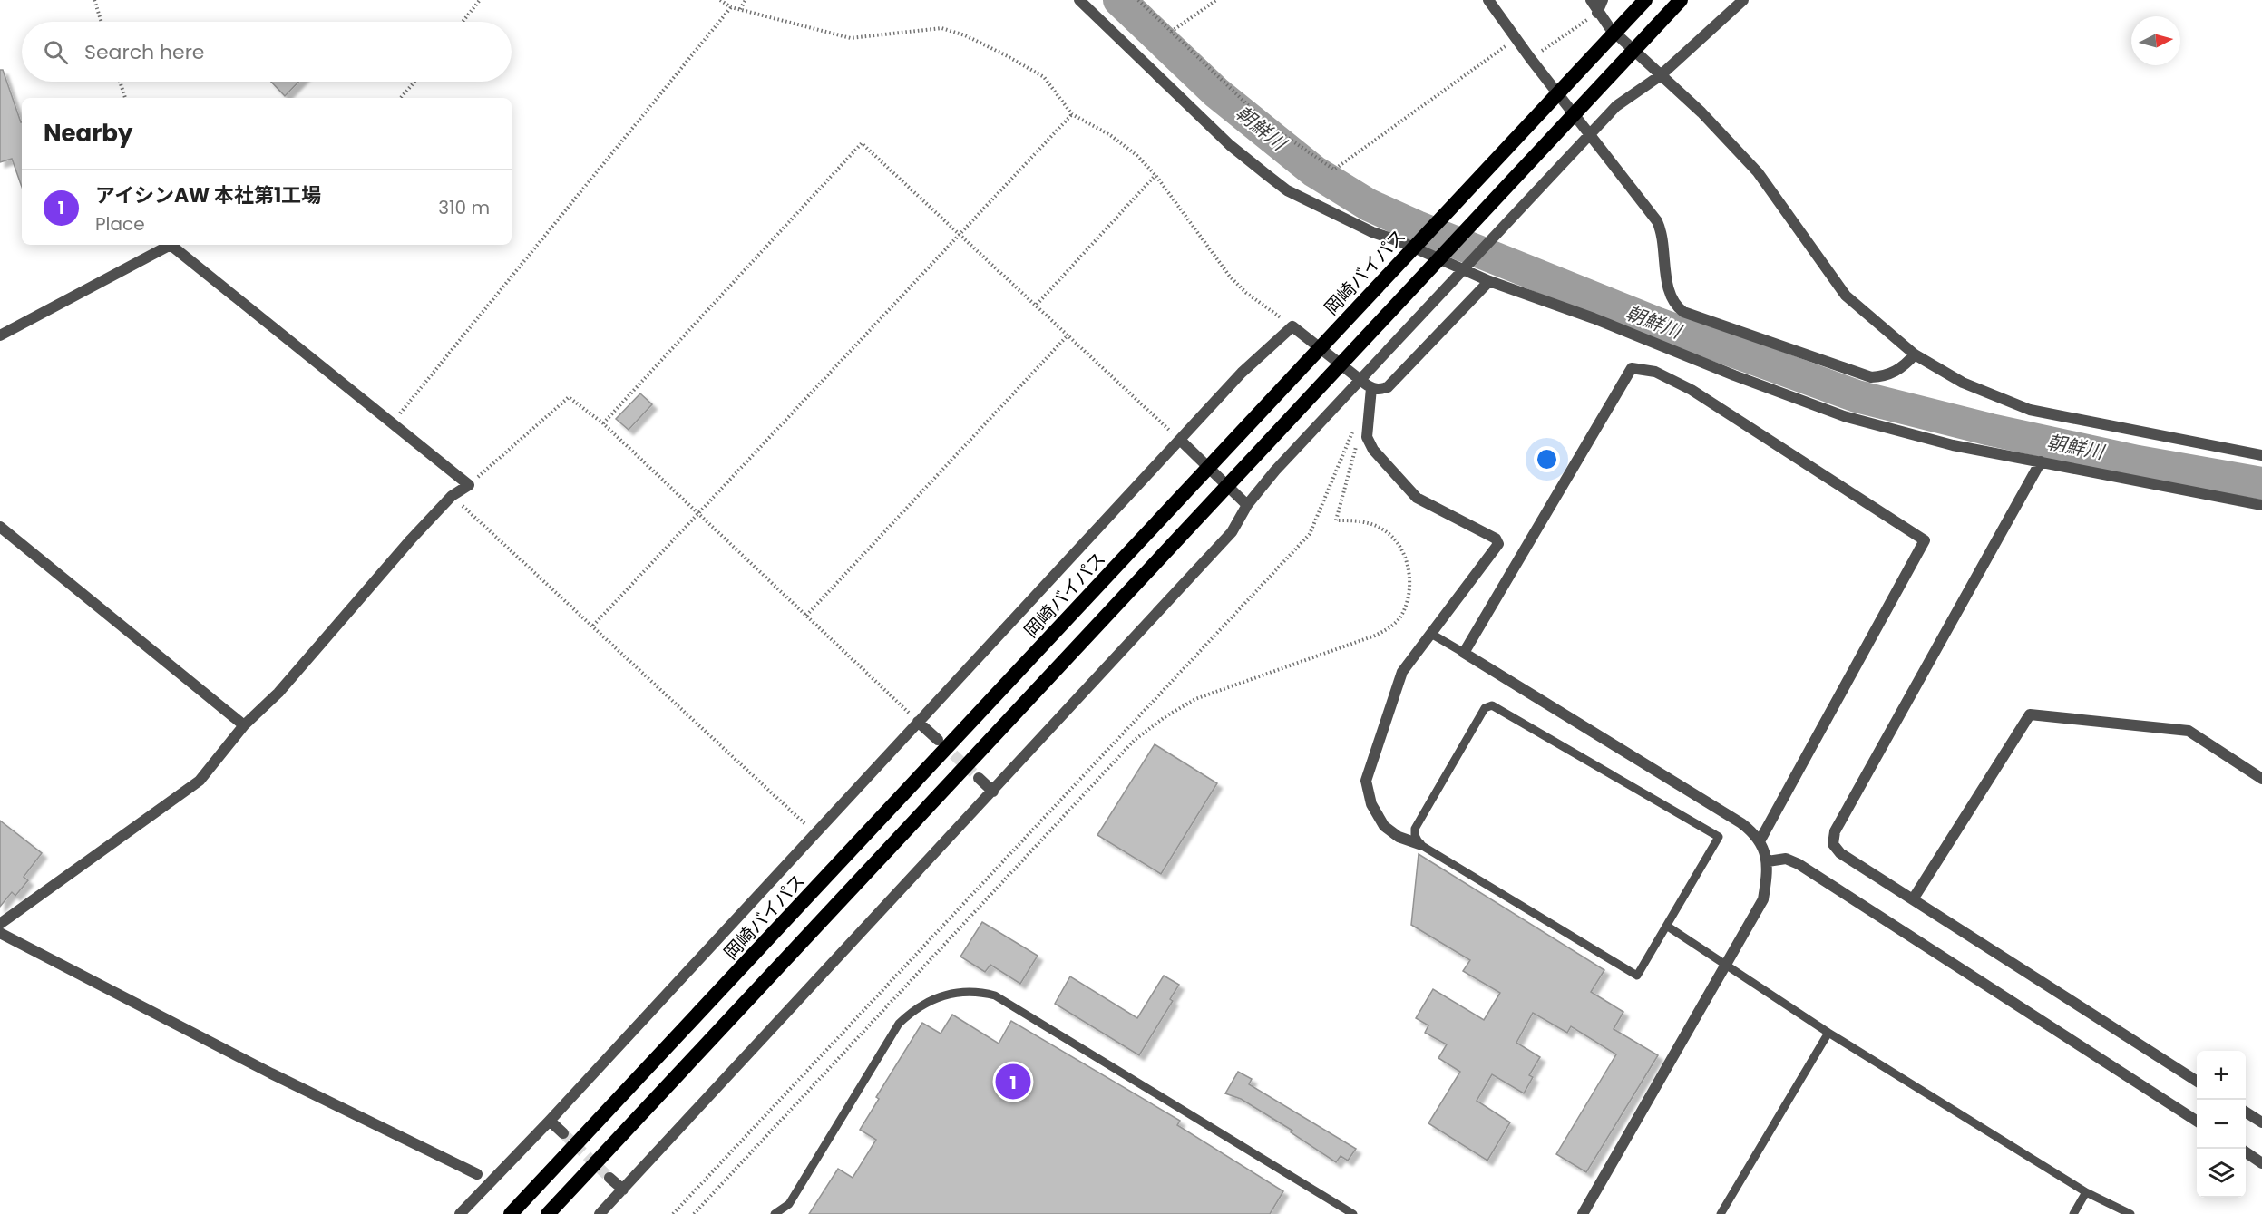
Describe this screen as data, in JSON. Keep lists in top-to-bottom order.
{
  "streets": {
    "highway": ["岡崎バイパス"]
  },
  "water": ["朝鮮川"],
  "north": "right",
  "page": {
    "search": "Search here",
    "heading": "Nearby",
    "list": [
      {
        "mark": "1",
        "name": "アイシンAW 本社第1工場",
        "note": "Place",
        "value": "310 m"
      }
    ],
    "map_buttons": ["+", "−"],
    "pins": "1"
  }
}
